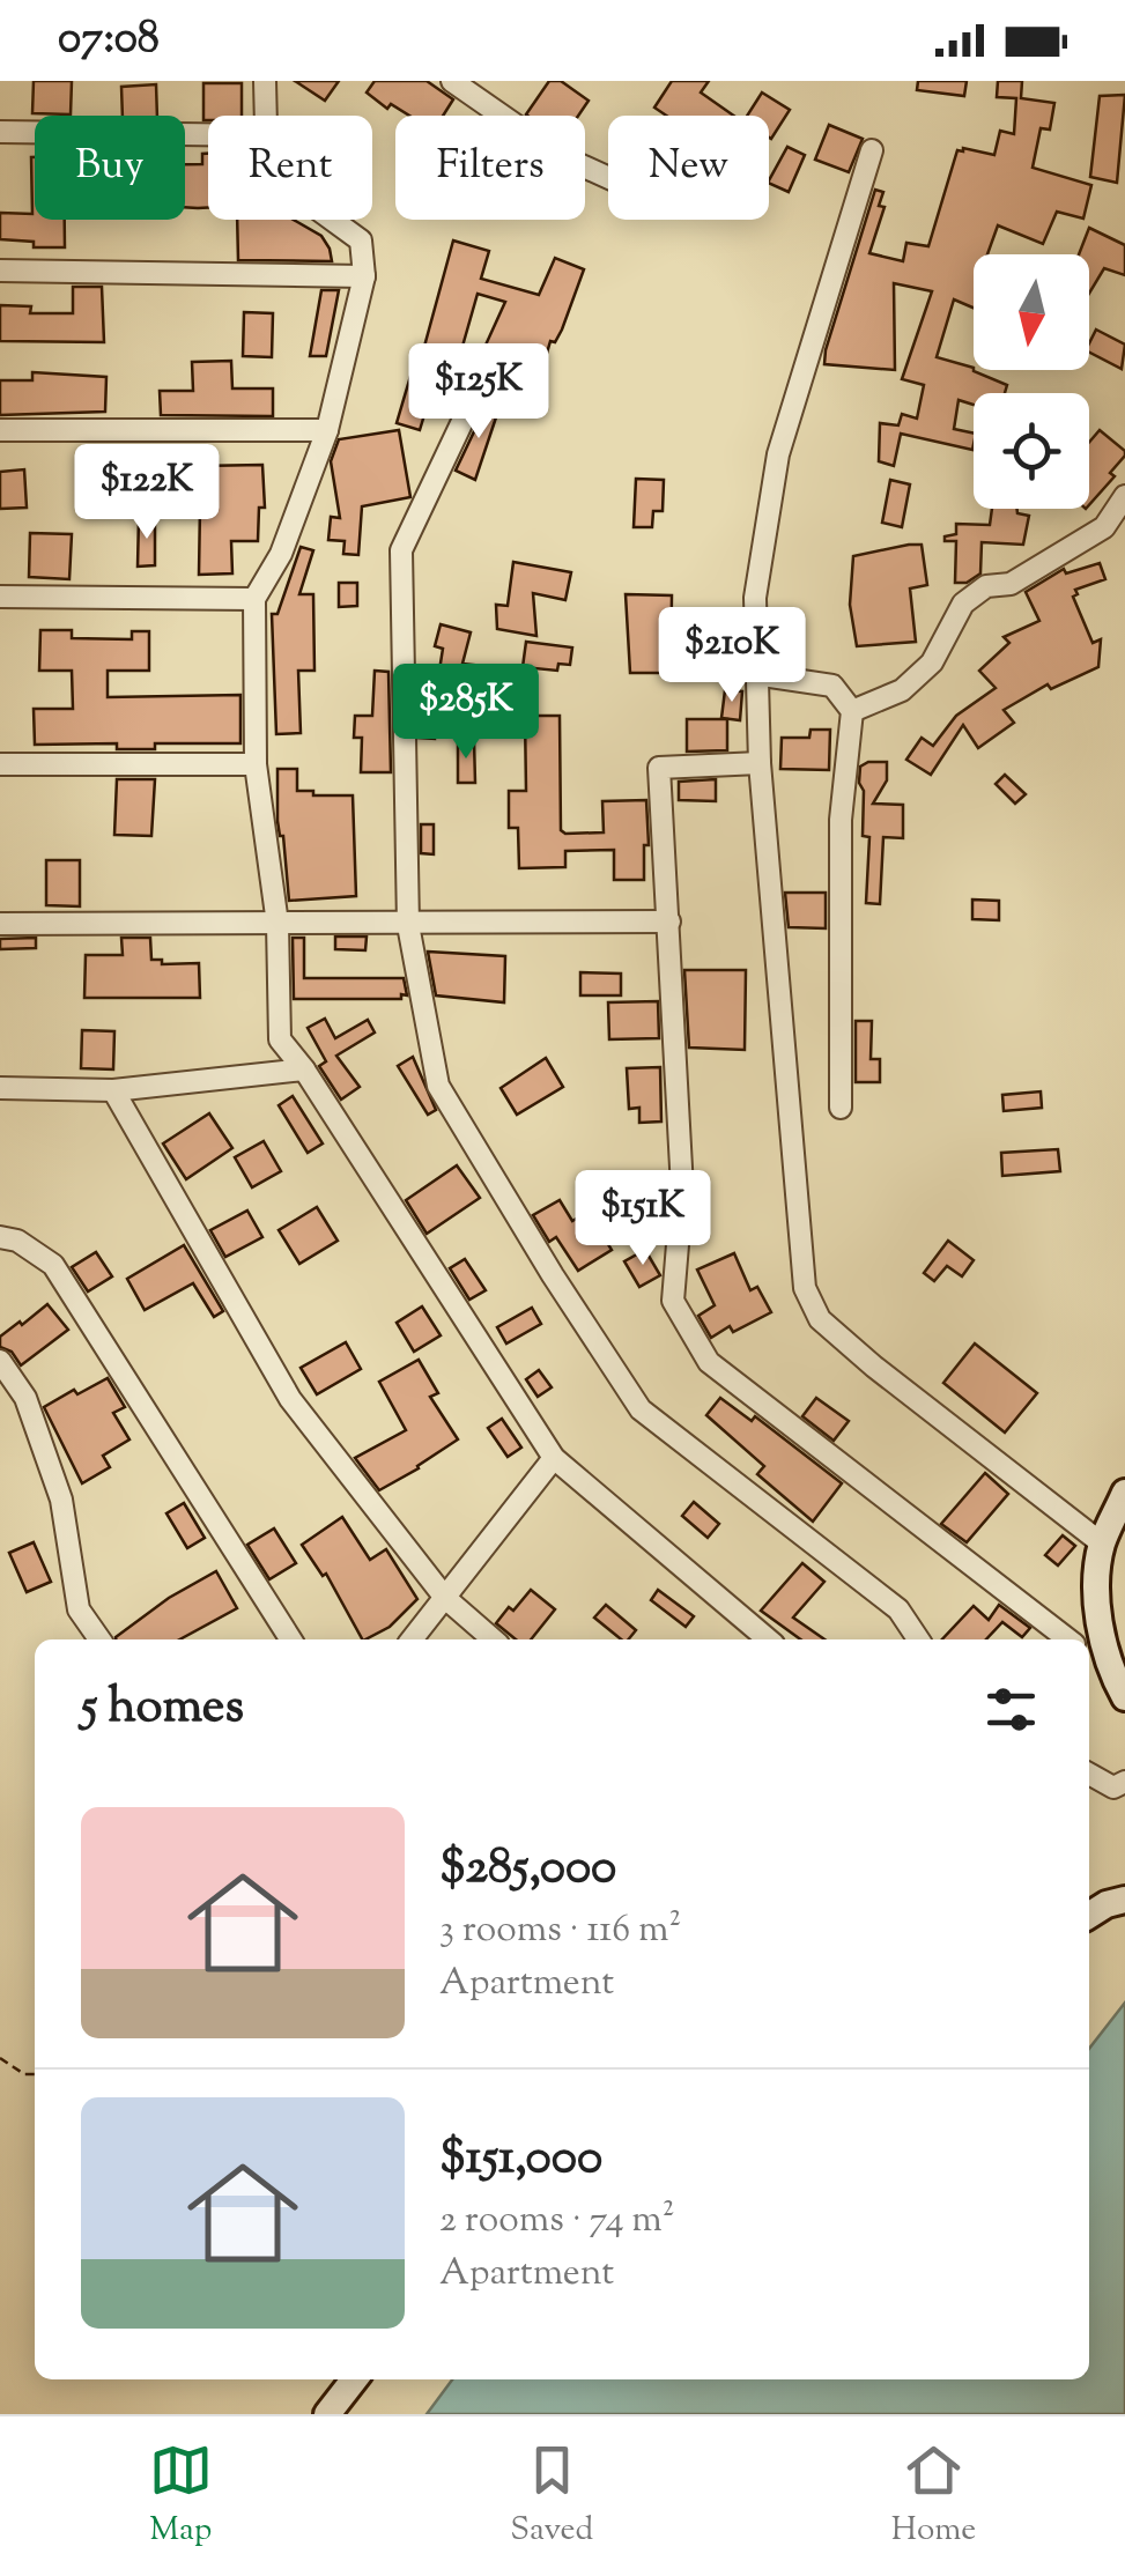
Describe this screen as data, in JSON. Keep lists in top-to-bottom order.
{
  "north": "bottom",
  "page": {
    "status": "07:08",
    "chip": [
      "Buy",
      "Rent",
      "Filters",
      "New"
    ],
    "price": [
      "$125K",
      "$122K",
      "$210K",
      "$285K",
      "$151K"
    ],
    "heading": "5 homes",
    "list": [
      {
        "name": "$285,000",
        "note": "3 rooms · 116 m² · Apartment"
      },
      {
        "name": "$151,000",
        "note": "2 rooms · 74 m² · Apartment"
      }
    ],
    "tabs": ["Map", "Saved", "Home"]
  }
}
